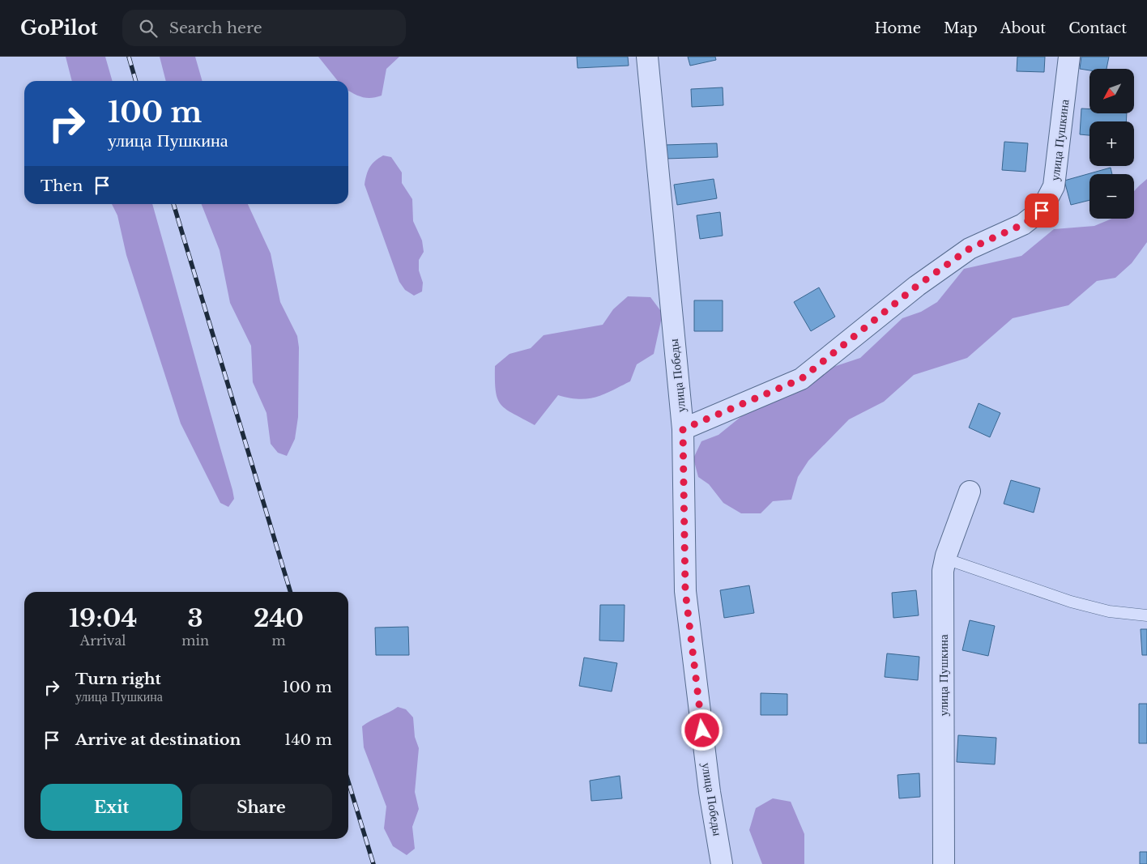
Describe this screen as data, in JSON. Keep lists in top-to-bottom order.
{
  "streets": {
    "street": ["улица Пушкина", "улица Победы"]
  },
  "crossings": [
    ["улица Пушкина", "улица Победы"]
  ],
  "north": "bottom left",
  "page": {
    "header": "GoPilot",
    "search": "Search here",
    "nav": [
      "Home",
      "Map",
      "About",
      "Contact"
    ],
    "map_buttons": ["+", "−"],
    "turn": ["100 m", "улица Пушкина"],
    "then": "Then",
    "eta": [
      "19:04",
      "Arrival",
      "3",
      "min",
      "240",
      "m"
    ],
    "list": [
      {
        "name": "Turn right",
        "note": "улица Пушкина",
        "value": "100 m"
      },
      {
        "name": "Arrive at destination",
        "value": "140 m"
      }
    ],
    "buttons": ["Exit", "Share"]
  }
}
